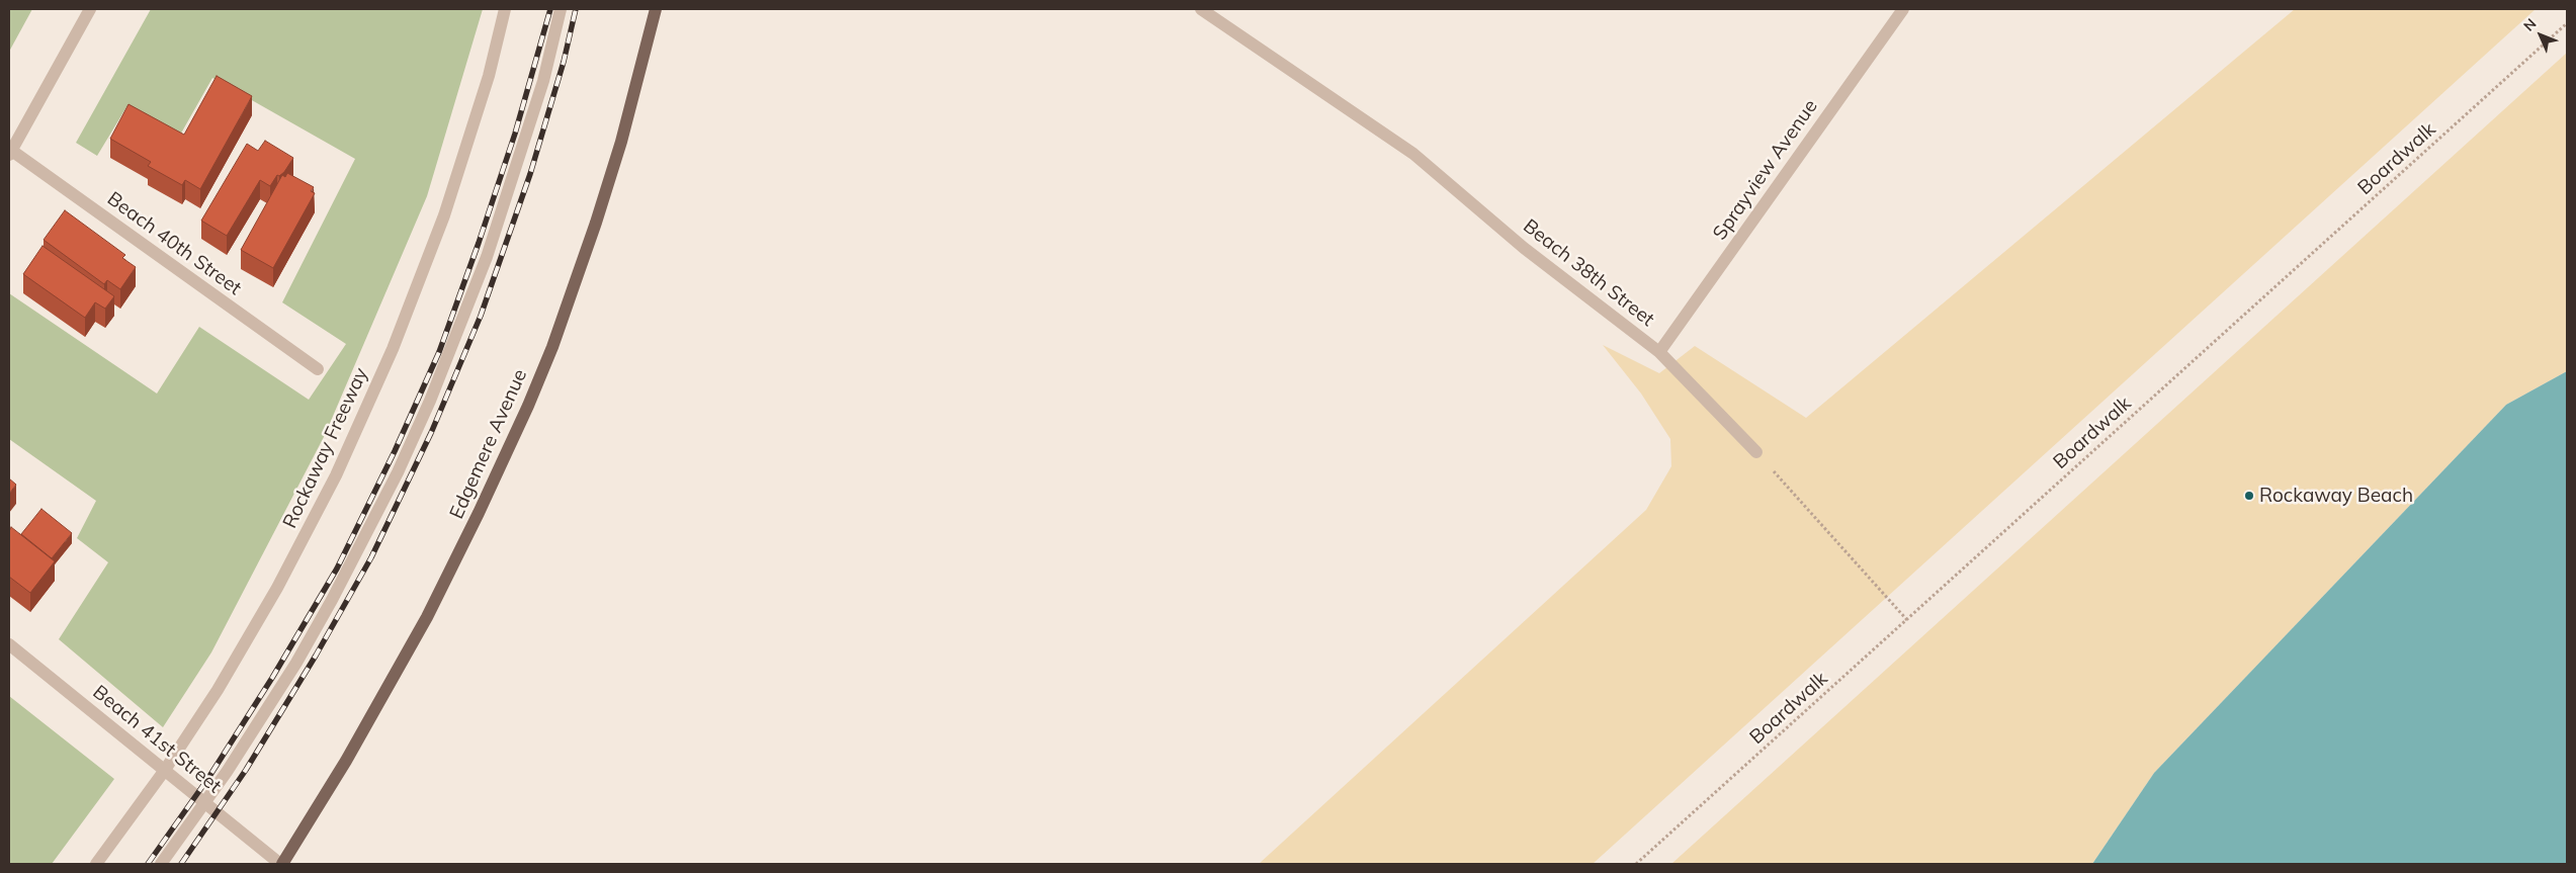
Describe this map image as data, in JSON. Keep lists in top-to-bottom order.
{
  "streets": {
    "main road": ["Edgemere Avenue"],
    "street": [
      "Sprayview Avenue",
      "Beach 40th Street",
      "Beach 38th Street",
      "Rockaway Freeway",
      "Beach 41st Street"
    ],
    "path": ["Boardwalk"]
  },
  "crossings": [
    ["Sprayview Avenue", "Beach 38th Street"],
    ["Edgemere Avenue", "Beach 41st Street"],
    ["Rockaway Freeway", "Beach 41st Street"]
  ],
  "places": ["Rockaway Beach"],
  "north": "top left"
}
